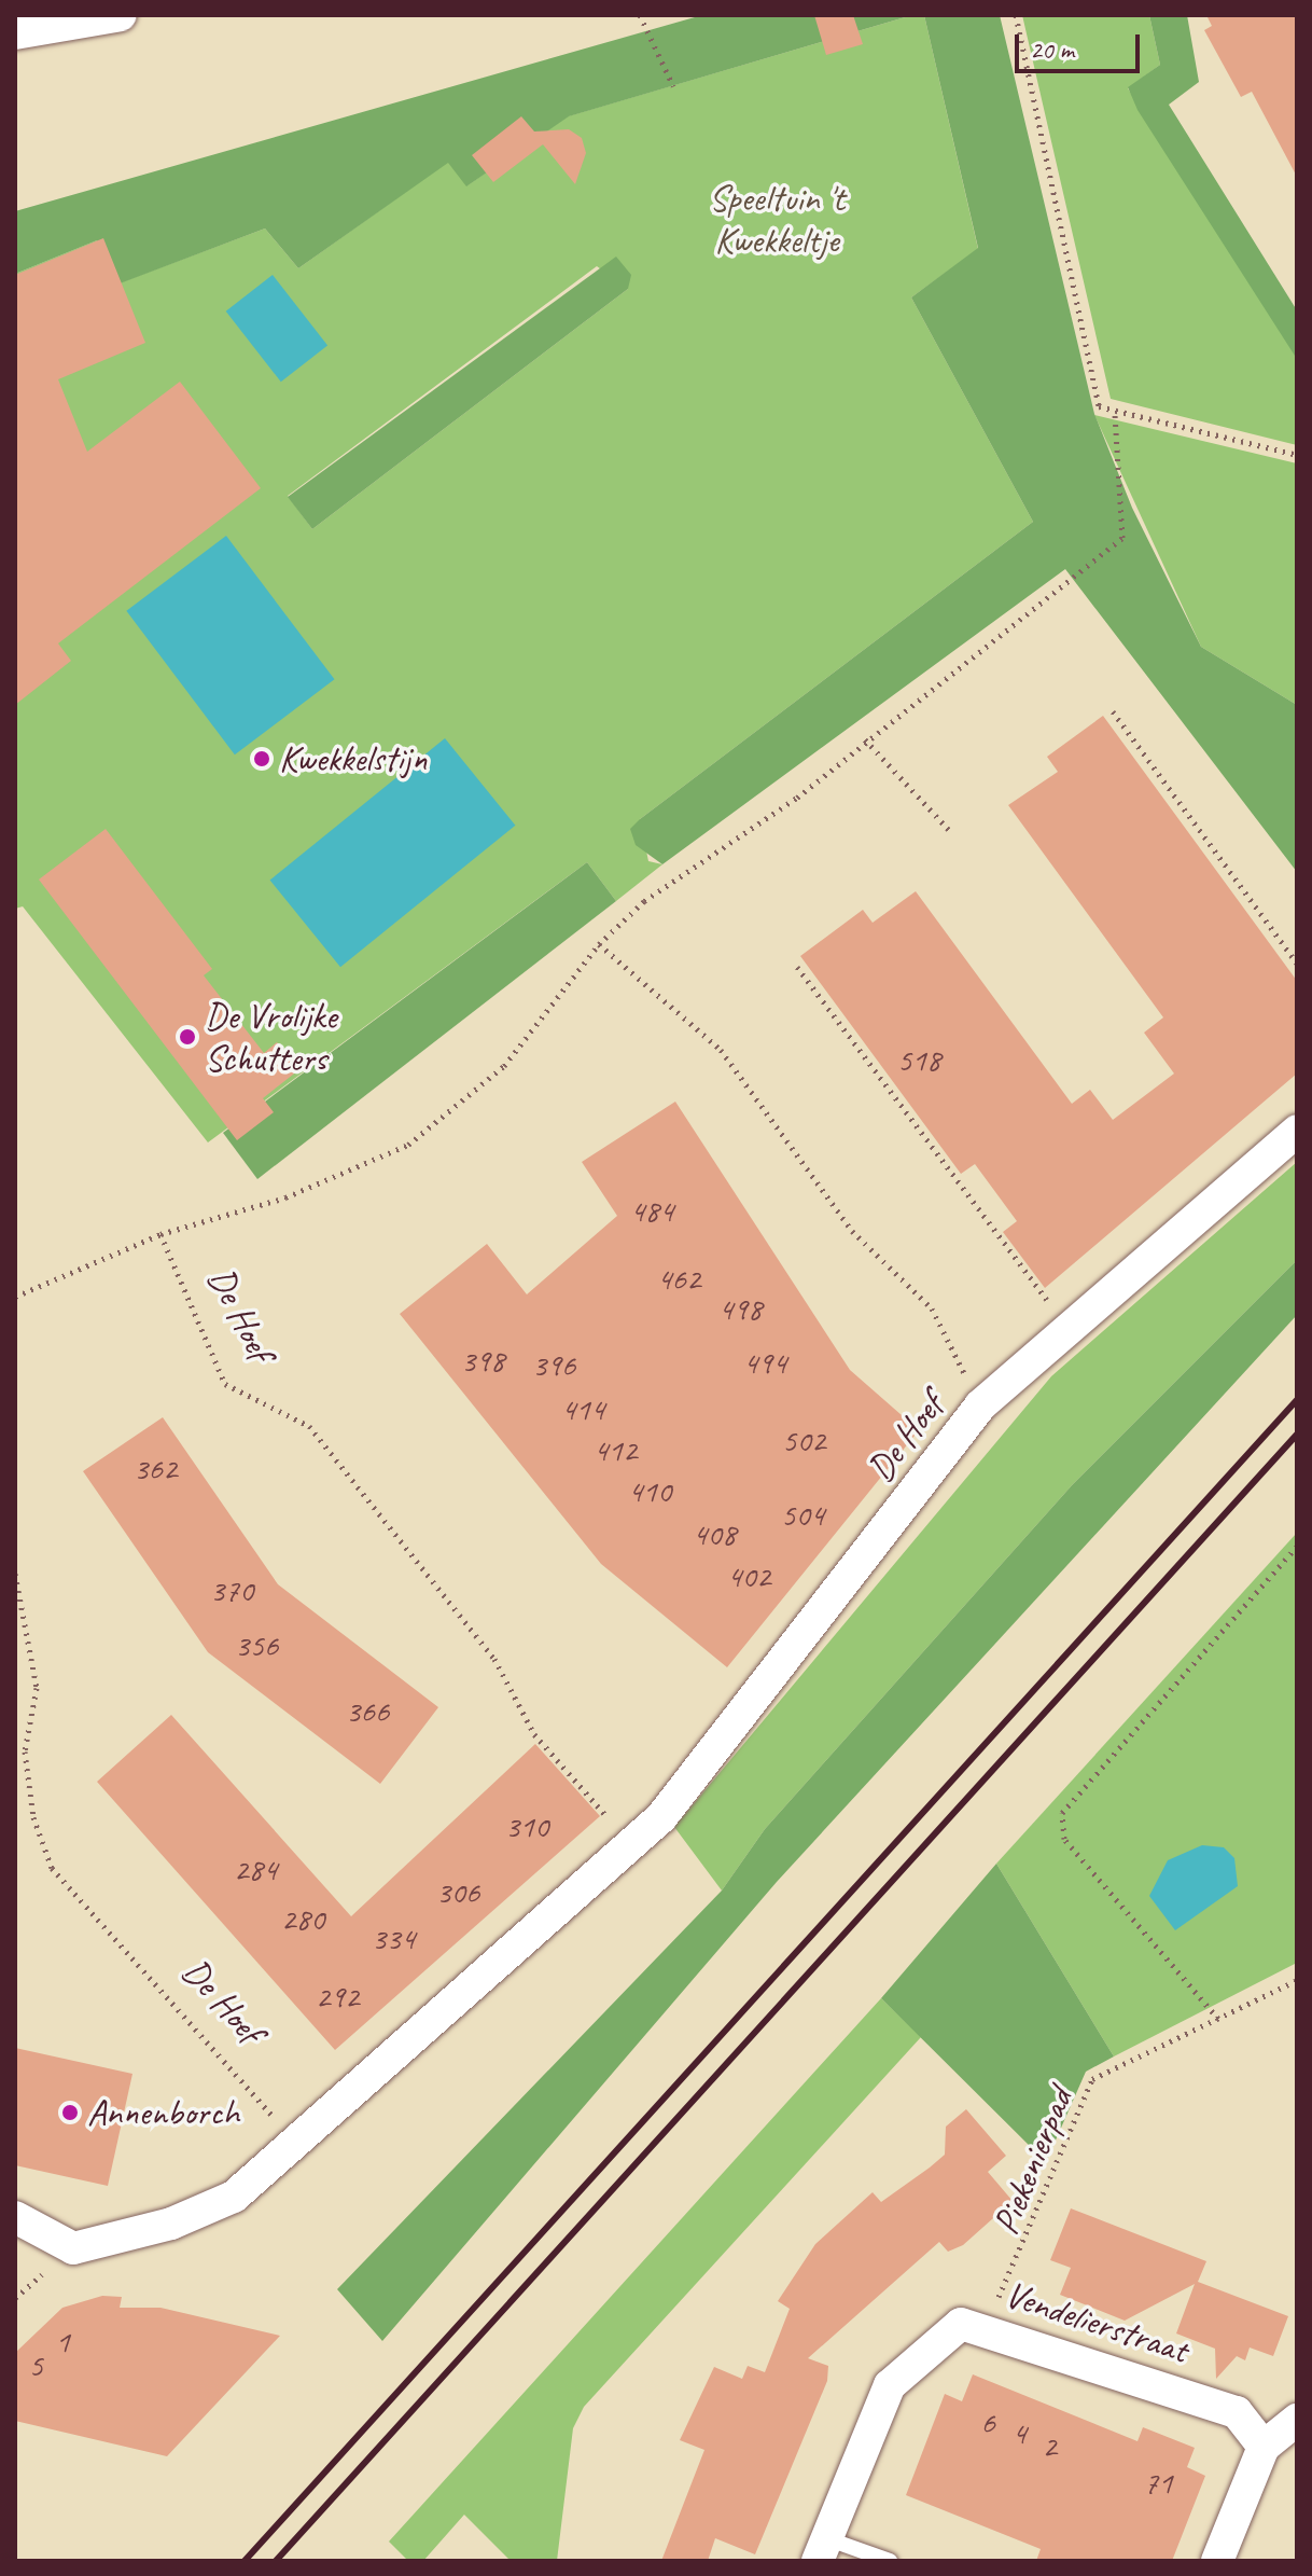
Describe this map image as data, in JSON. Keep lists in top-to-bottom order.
{
  "streets": {
    "street": ["De Hoef", "Vendelierstraat"],
    "path": ["Piekenierpad"]
  },
  "crossings": [
    ["Piekenierpad", "Vendelierstraat"]
  ],
  "parks": ["Speeltuin 't Kwekkeltje"],
  "places": ["Kwekkelstijn", "De Vrolijke Schutters", "Annenborch"],
  "house_numbers": [
    "518",
    "484",
    "462",
    "498",
    "398",
    "494",
    "396",
    "414",
    "502",
    "412",
    "362",
    "410",
    "504",
    "408",
    "402",
    "370",
    "356",
    "366",
    "310",
    "284",
    "306",
    "280",
    "334",
    "292",
    "1",
    "5",
    "6",
    "4",
    "2",
    "71"
  ],
  "scale_bar": "20 m"
}
